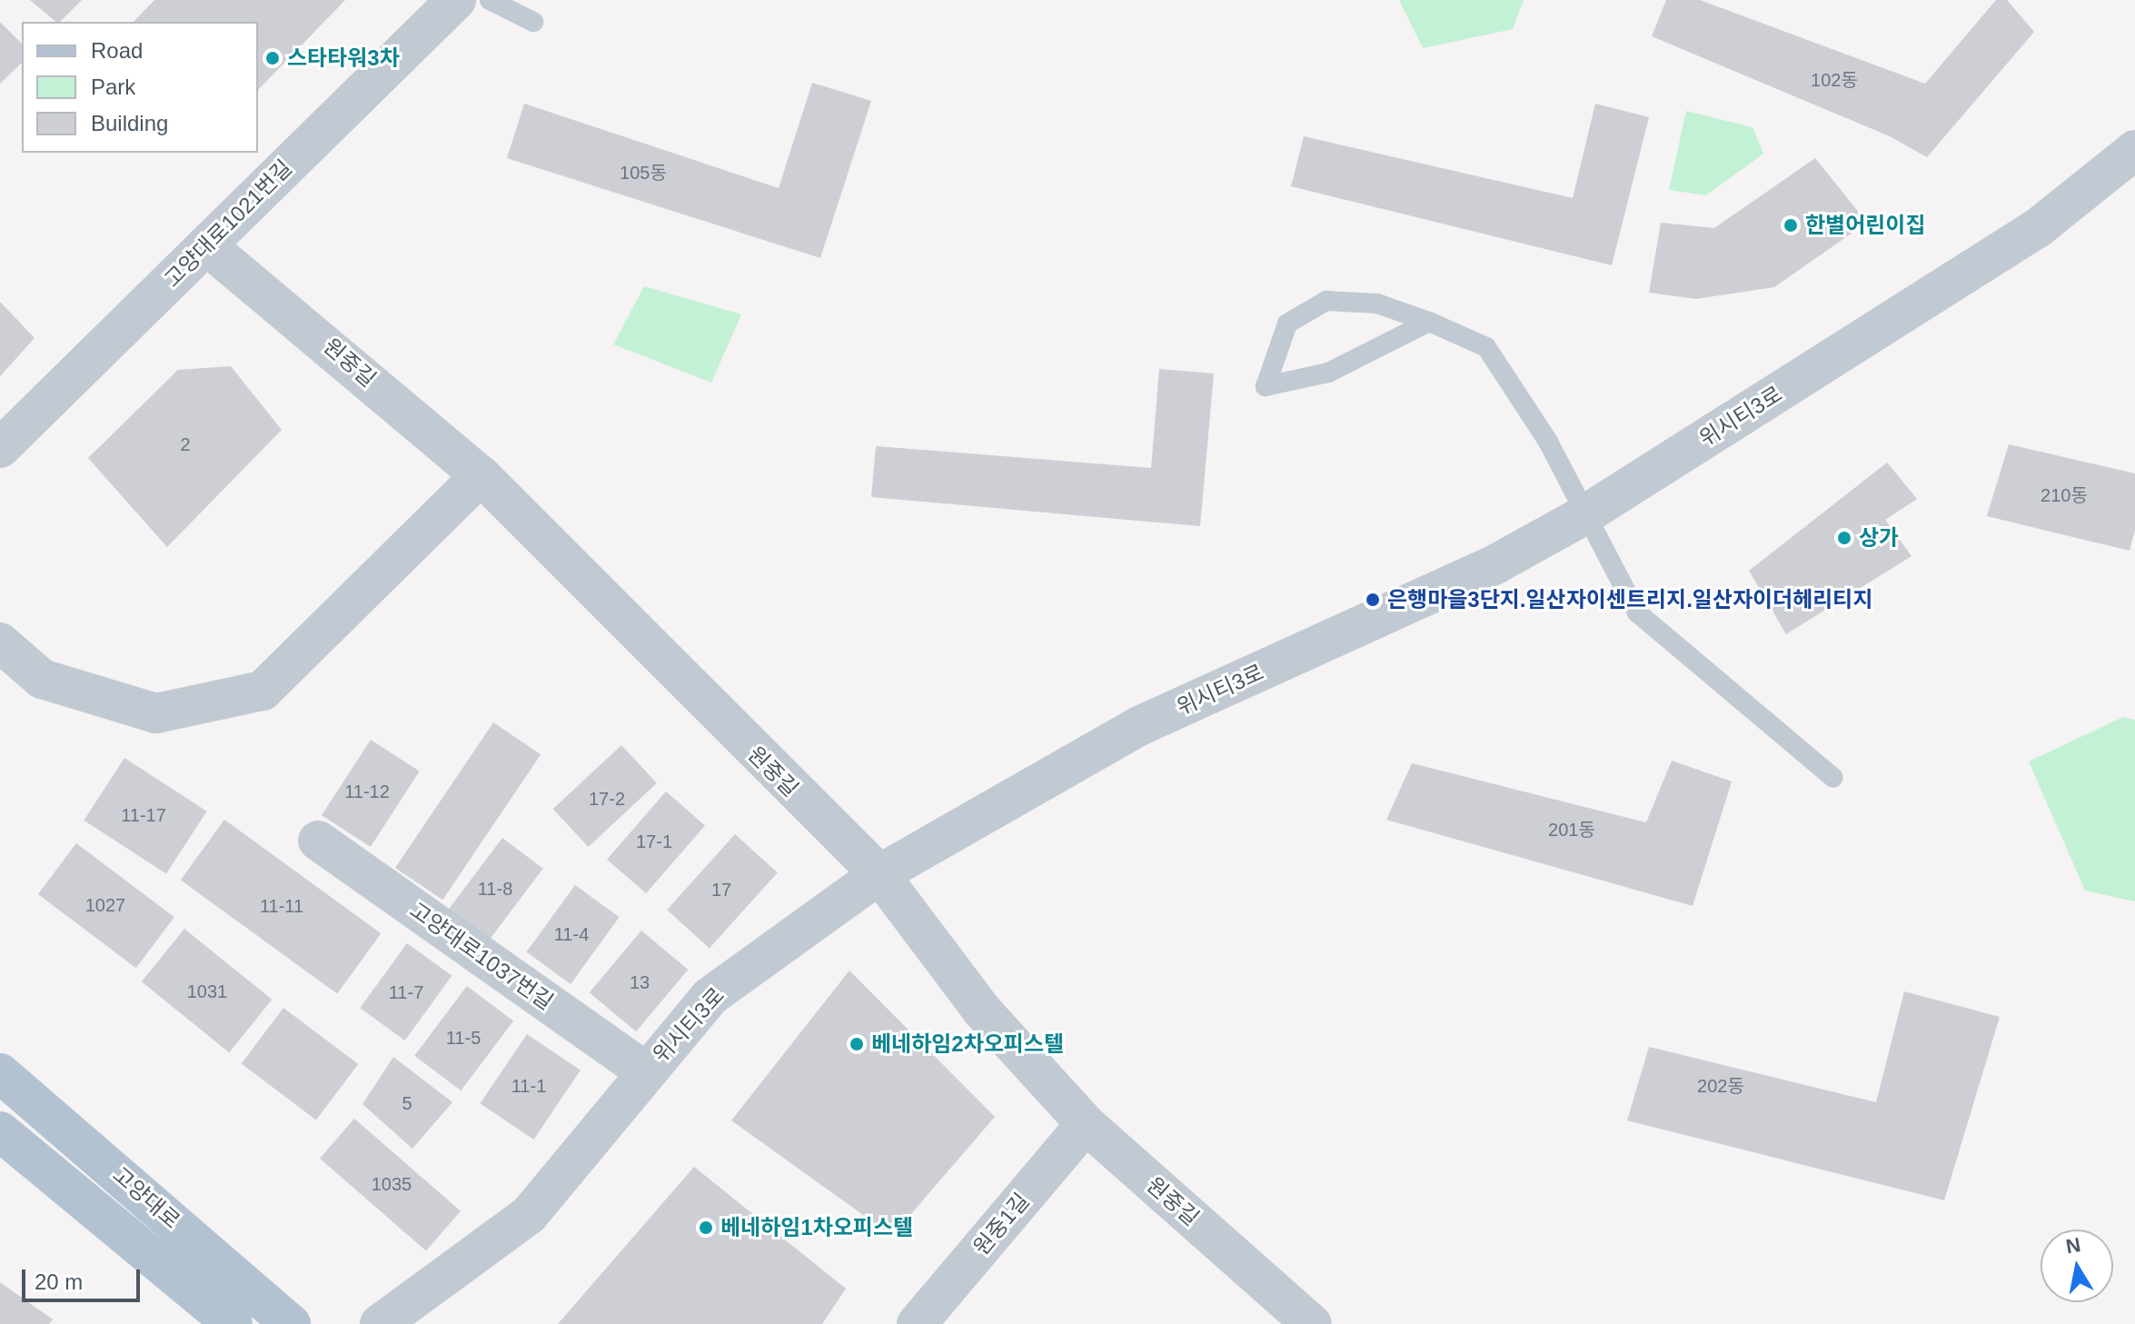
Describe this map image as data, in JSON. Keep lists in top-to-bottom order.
{
  "streets": {
    "main road": ["고양대로"],
    "street": [
      "고양대로1021번길",
      "원중길",
      "위시티3로",
      "고양대로1037번길",
      "원중1길"
    ]
  },
  "crossings": [
    ["고양대로1021번길", "원중길"],
    ["원중길", "위시티3로"],
    ["원중길", "원중1길"],
    ["위시티3로", "고양대로1037번길"]
  ],
  "places": [
    "스타타워3차",
    "한별어린이집",
    "상가",
    "은행마을3단지.일산자이센트리지.일산자이더헤리티지",
    "베네하임2차오피스텔",
    "베네하임1차오피스텔"
  ],
  "house_numbers": [
    "102동",
    "105동",
    "2",
    "210동",
    "11-12",
    "17-2",
    "11-17",
    "201동",
    "17-1",
    "11-8",
    "17",
    "1027",
    "11-11",
    "11-4",
    "13",
    "1031",
    "11-7",
    "11-5",
    "11-1",
    "202동",
    "5",
    "1035"
  ],
  "legend": ["Road", "Park", "Building"],
  "scale_bar": "20 m",
  "north": "top"
}
